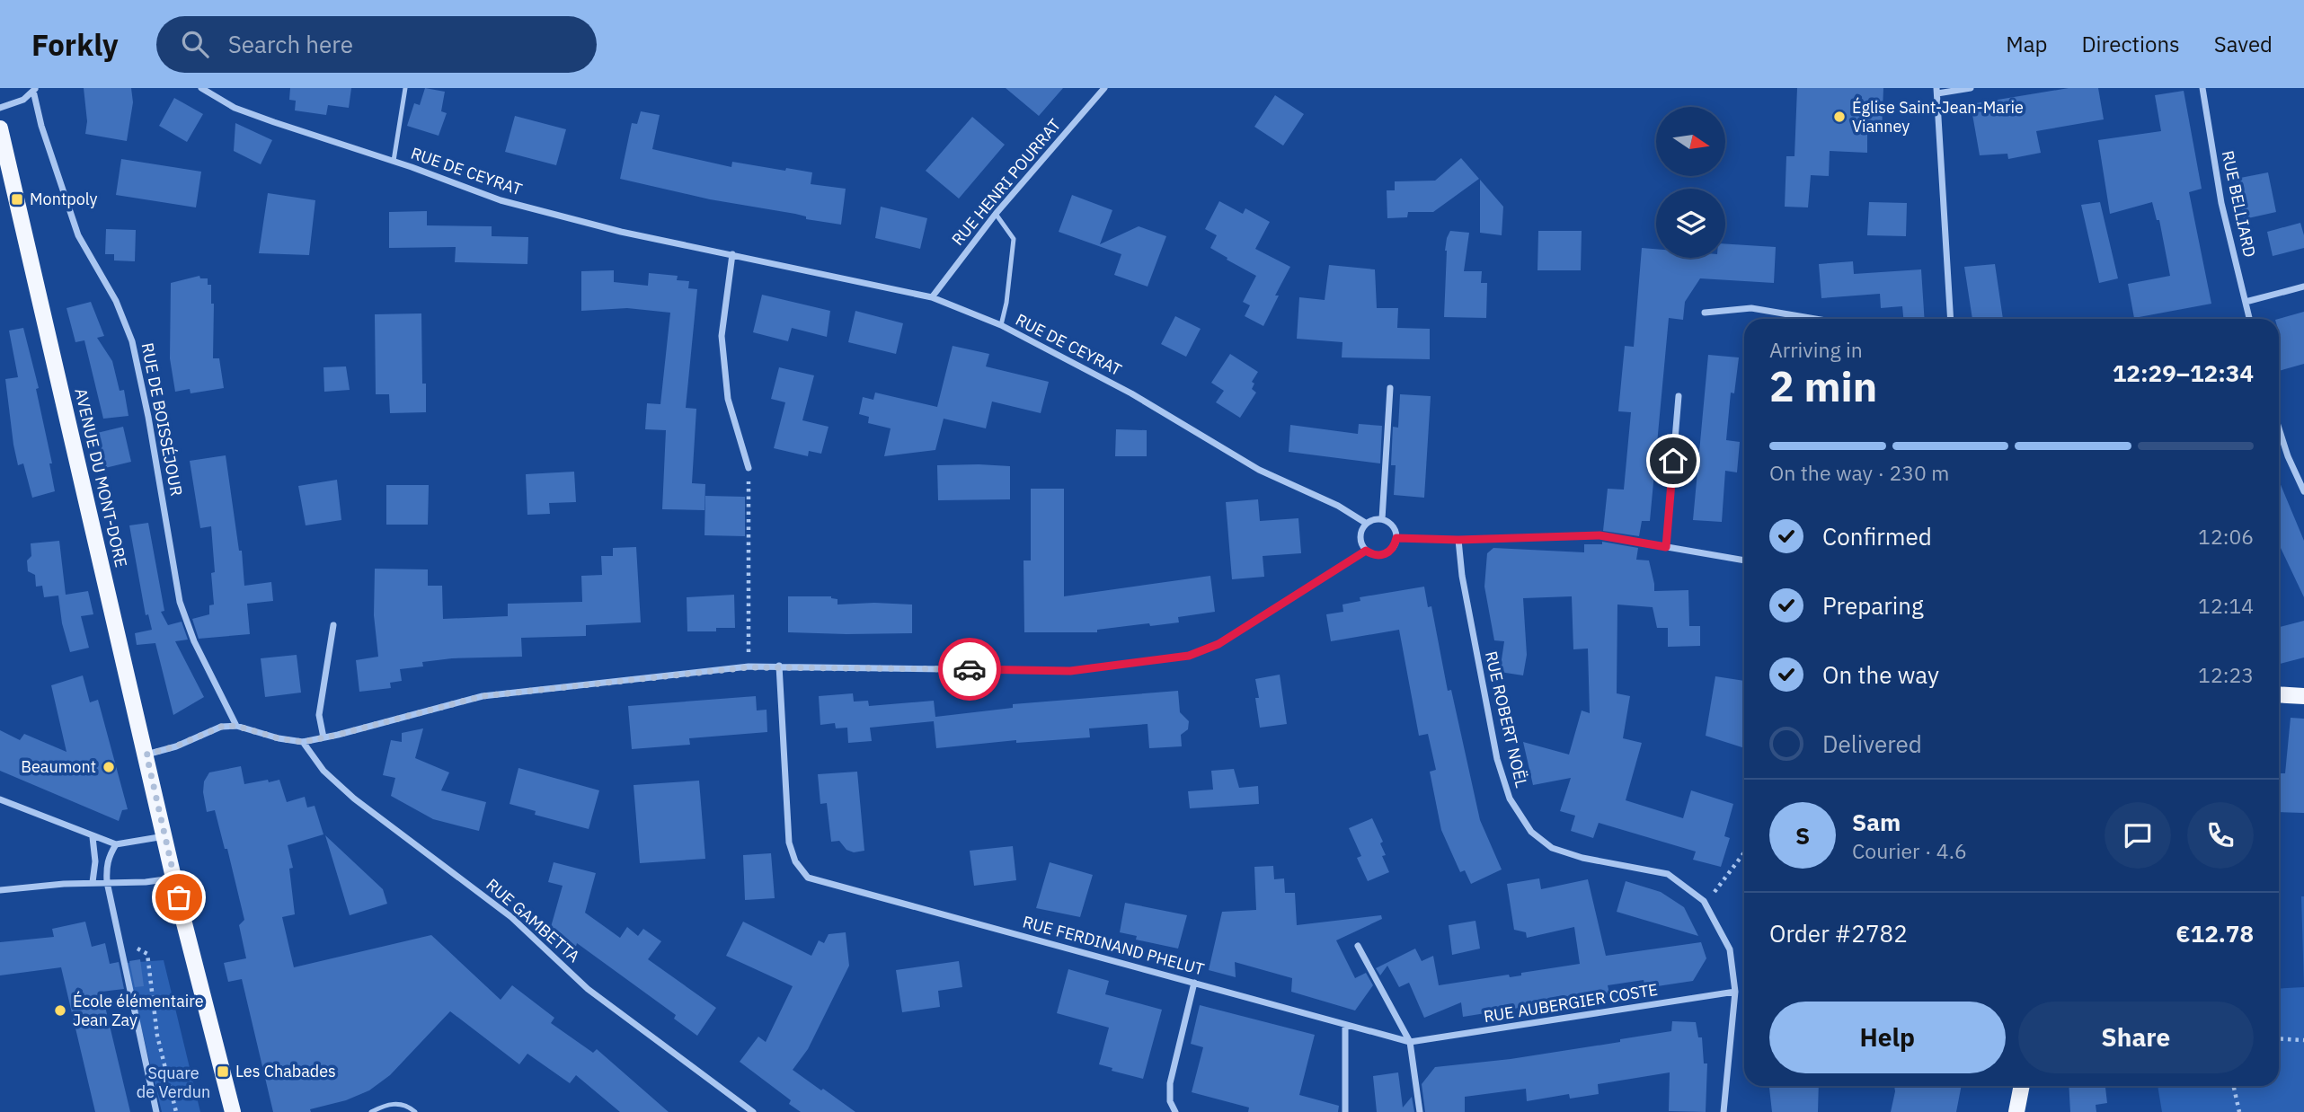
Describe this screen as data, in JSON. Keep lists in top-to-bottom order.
{
  "streets": {
    "main road": ["AVENUE DU MONT-DORE"],
    "street": [
      "RUE DE CEYRAT",
      "RUE HENRI POURRAT",
      "RUE BELLIARD",
      "RUE DE BOISSÉJOUR",
      "RUE ROBERT NOËL",
      "RUE GAMBETTA",
      "RUE FERDINAND PHELUT",
      "RUE AUBERGIER COSTE"
    ]
  },
  "crossings": [
    ["RUE DE CEYRAT", "RUE HENRI POURRAT"],
    ["RUE ROBERT NOËL", "RUE AUBERGIER COSTE"],
    ["RUE FERDINAND PHELUT", "RUE AUBERGIER COSTE"]
  ],
  "parks": ["Square de Verdun"],
  "places": {
    "other": ["Église Saint-Jean-Marie Vianney", "Beaumont", "École élémentaire Jean Zay"],
    "transit": ["Montpoly", "Les Chabades"]
  },
  "north": "right",
  "page": {
    "header": "Forkly",
    "search": "Search here",
    "nav": ["Map", "Directions", "Saved"],
    "heading": ["2 min", "Arriving in", "12:29–12:34"],
    "panel": [
      "Sam",
      "Courier · 4.6",
      "Order #2782",
      "€12.78"
    ],
    "bar": "On the way · 230 m",
    "list": [
      ["Confirmed", "12:06"],
      ["Preparing", "12:14"],
      ["On the way", "12:23"],
      "Delivered"
    ],
    "round": "S",
    "buttons": ["Help", "Share"]
  }
}
